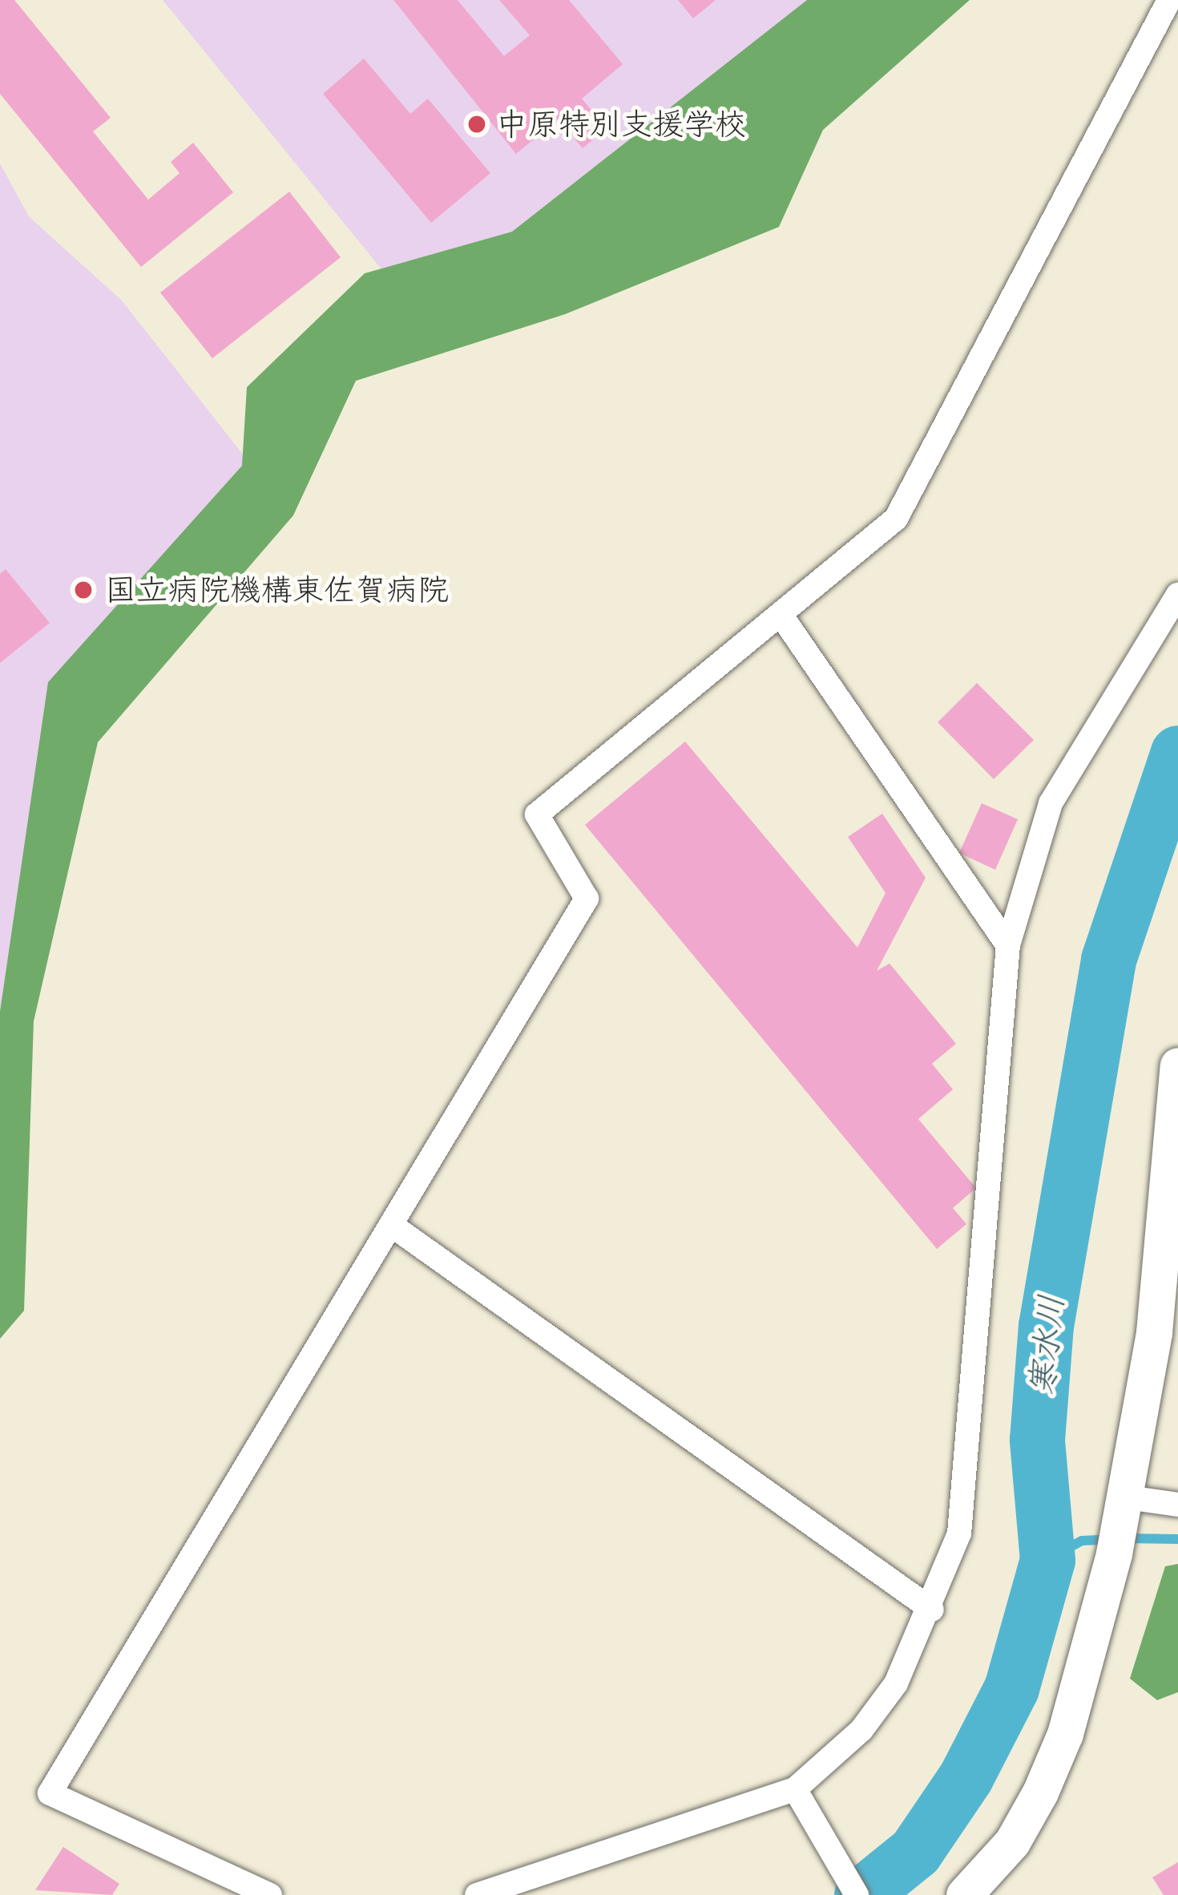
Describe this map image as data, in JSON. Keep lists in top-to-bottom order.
{
  "water": ["寒水川"],
  "places": ["中原特別支援学校", "国立病院機構東佐賀病院"]
}
